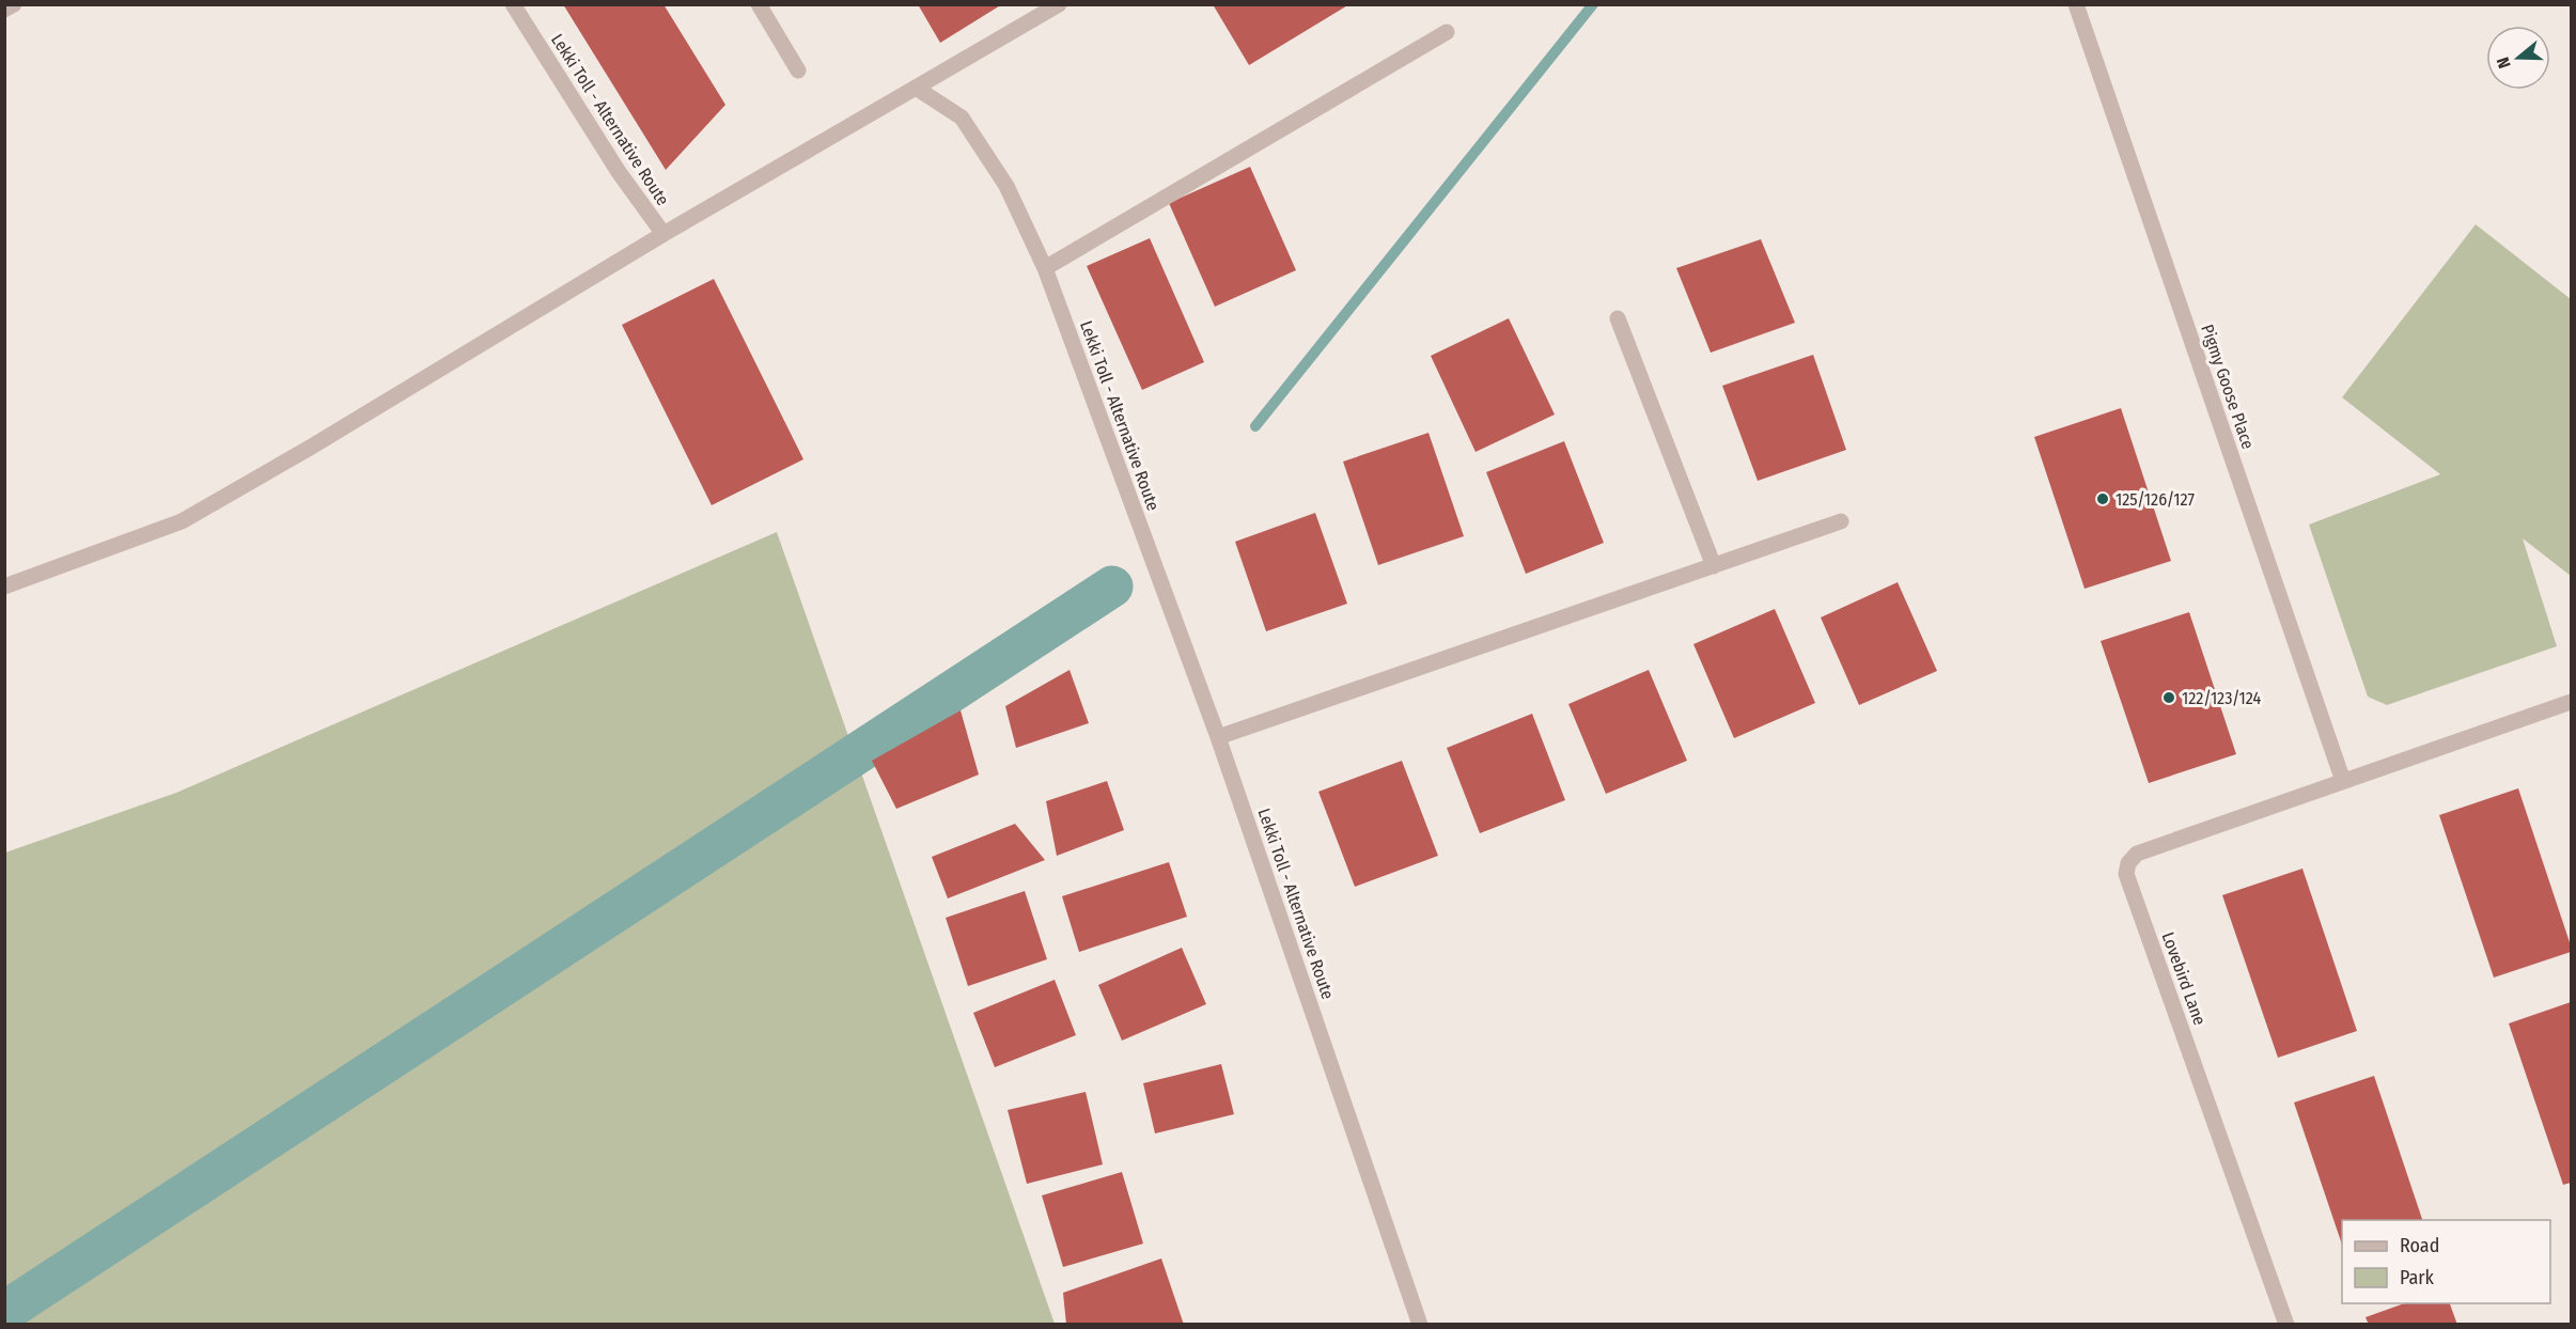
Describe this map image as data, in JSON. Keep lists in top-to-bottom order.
{
  "streets": {
    "street": ["Lekki Toll - Alternative Route", "Pigmy Goose Place", "Lovebird Lane"]
  },
  "crossings": [
    ["Pigmy Goose Place", "Lovebird Lane"]
  ],
  "places": ["125/126/127", "122/123/124"],
  "legend": ["Road", "Park"],
  "north": "left"
}
